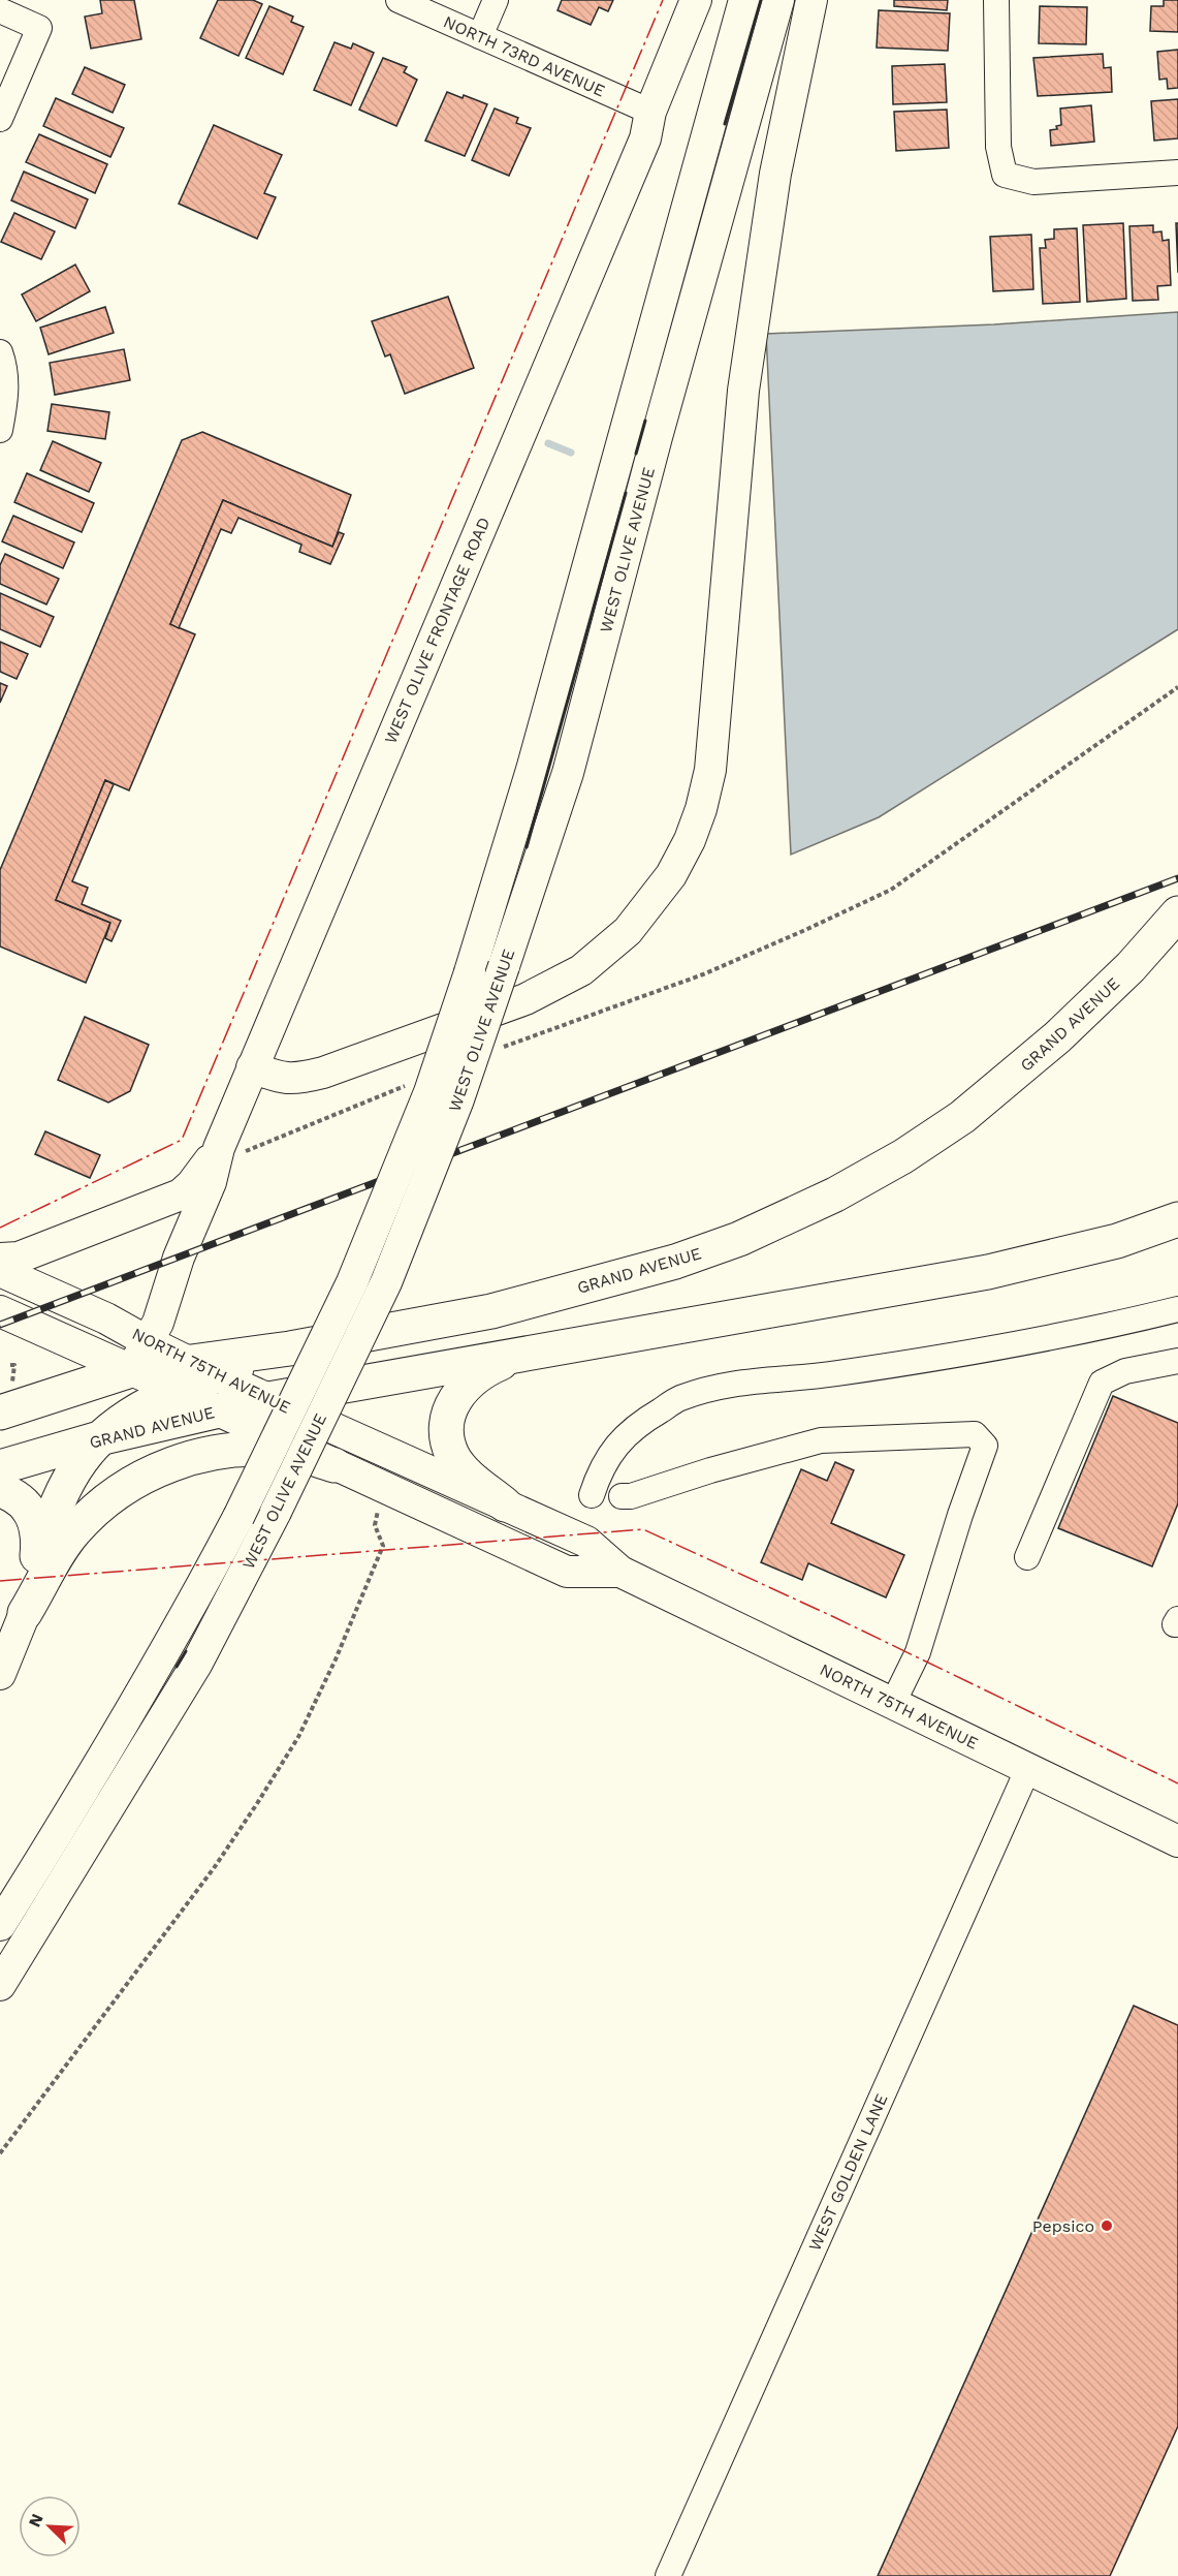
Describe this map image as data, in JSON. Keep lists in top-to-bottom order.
{
  "streets": {
    "highway": ["GRAND AVENUE"],
    "main road": ["WEST OLIVE AVENUE", "WEST OLIVE FRONTAGE ROAD", "NORTH 75TH AVENUE"],
    "street": ["NORTH 73RD AVENUE", "WEST GOLDEN LANE"]
  },
  "crossings": [
    ["NORTH 73RD AVENUE", "WEST OLIVE FRONTAGE ROAD"],
    ["GRAND AVENUE", "NORTH 75TH AVENUE"],
    ["NORTH 75TH AVENUE", "WEST GOLDEN LANE"]
  ],
  "places": ["Pepsico"],
  "north": "top left"
}
